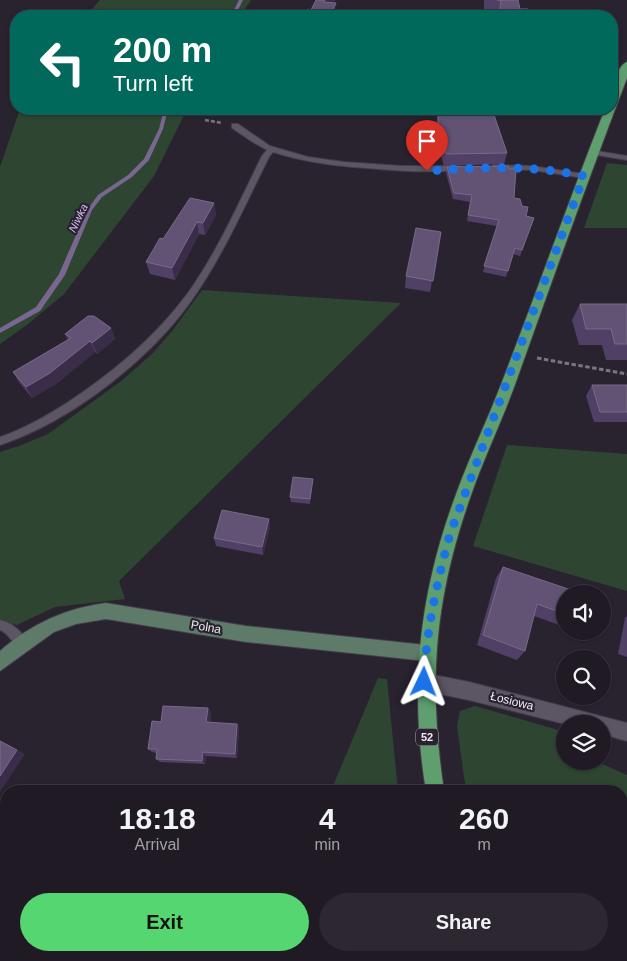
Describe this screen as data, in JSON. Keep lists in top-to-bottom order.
{
  "streets": {
    "main road": ["52"],
    "street": ["Polna", "Łosiowa"]
  },
  "crossings": [
    ["Polna", "52"],
    ["Łosiowa", "52"]
  ],
  "water": ["Niwka"],
  "page": {
    "turn": ["200 m", "Turn left"],
    "eta": [
      "18:18",
      "Arrival",
      "4",
      "min",
      "260",
      "m"
    ],
    "buttons": ["Exit", "Share"]
  }
}
